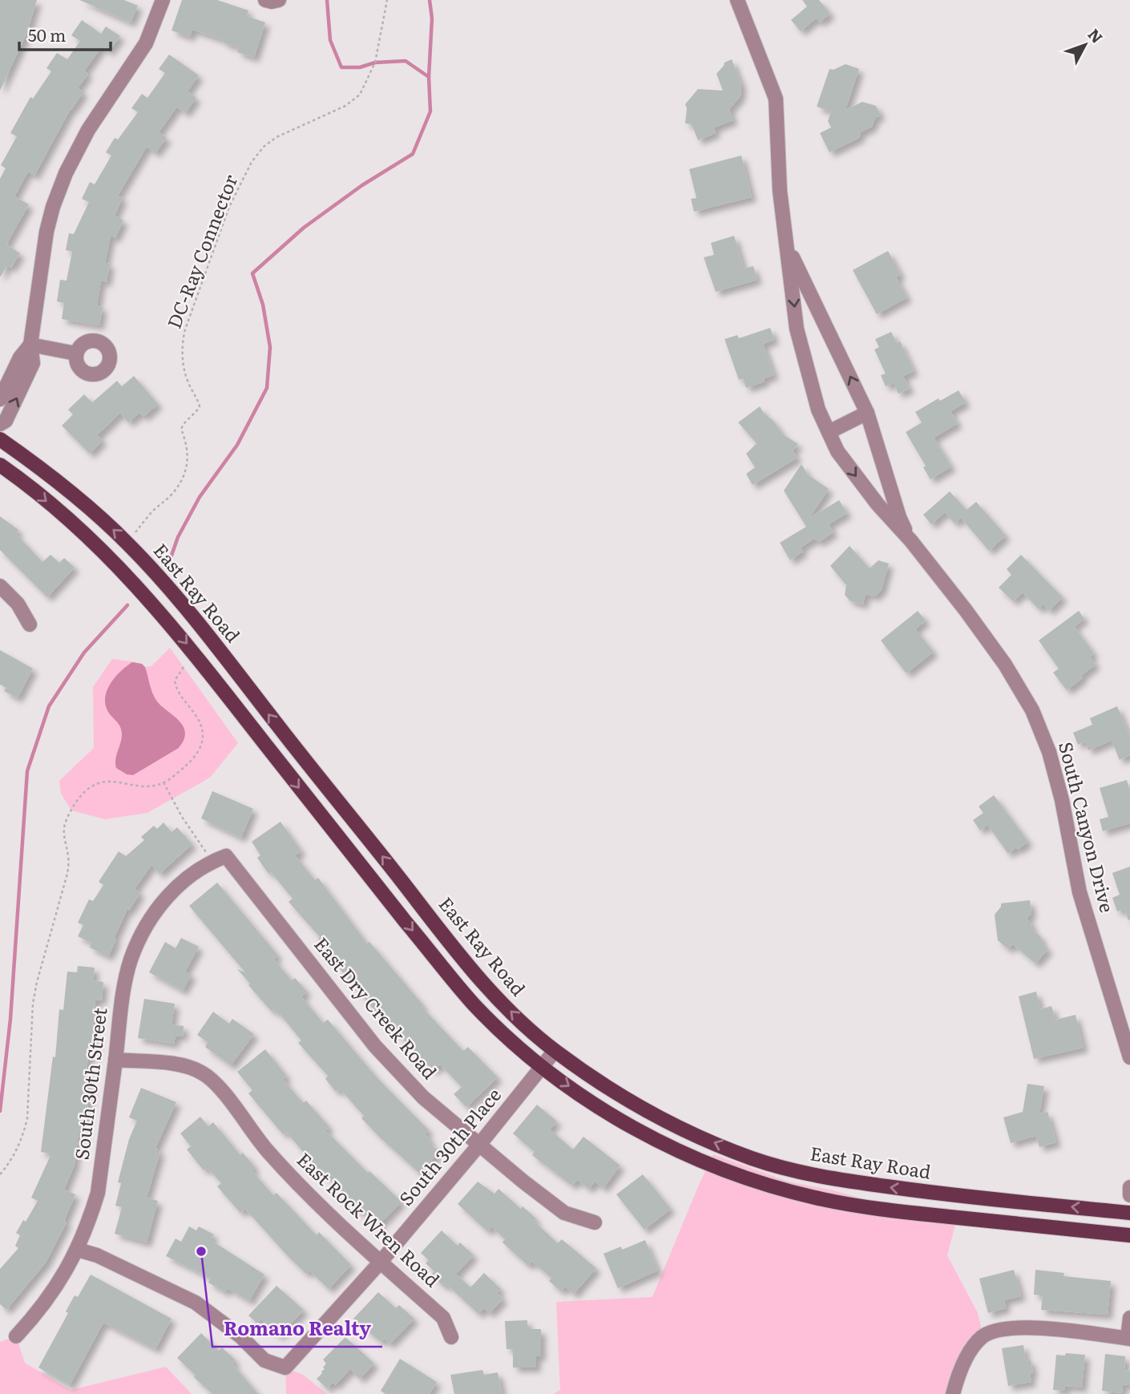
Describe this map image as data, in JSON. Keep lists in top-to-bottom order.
{
  "streets": {
    "main road": ["East Ray Road"],
    "street": [
      "South Canyon Drive",
      "East Dry Creek Road",
      "South 30th Street",
      "South 30th Place",
      "East Rock Wren Road"
    ],
    "path": ["DC-Ray Connector"]
  },
  "crossings": [
    ["DC-Ray Connector", "East Ray Road"],
    ["East Ray Road", "South 30th Place"],
    ["East Dry Creek Road", "South 30th Street"],
    ["East Dry Creek Road", "South 30th Place"],
    ["South 30th Street", "South 30th Place"],
    ["South 30th Street", "East Rock Wren Road"],
    ["South 30th Place", "East Rock Wren Road"]
  ],
  "places": ["Romano Realty"],
  "scale_bar": "50 m",
  "north": "top right"
}
